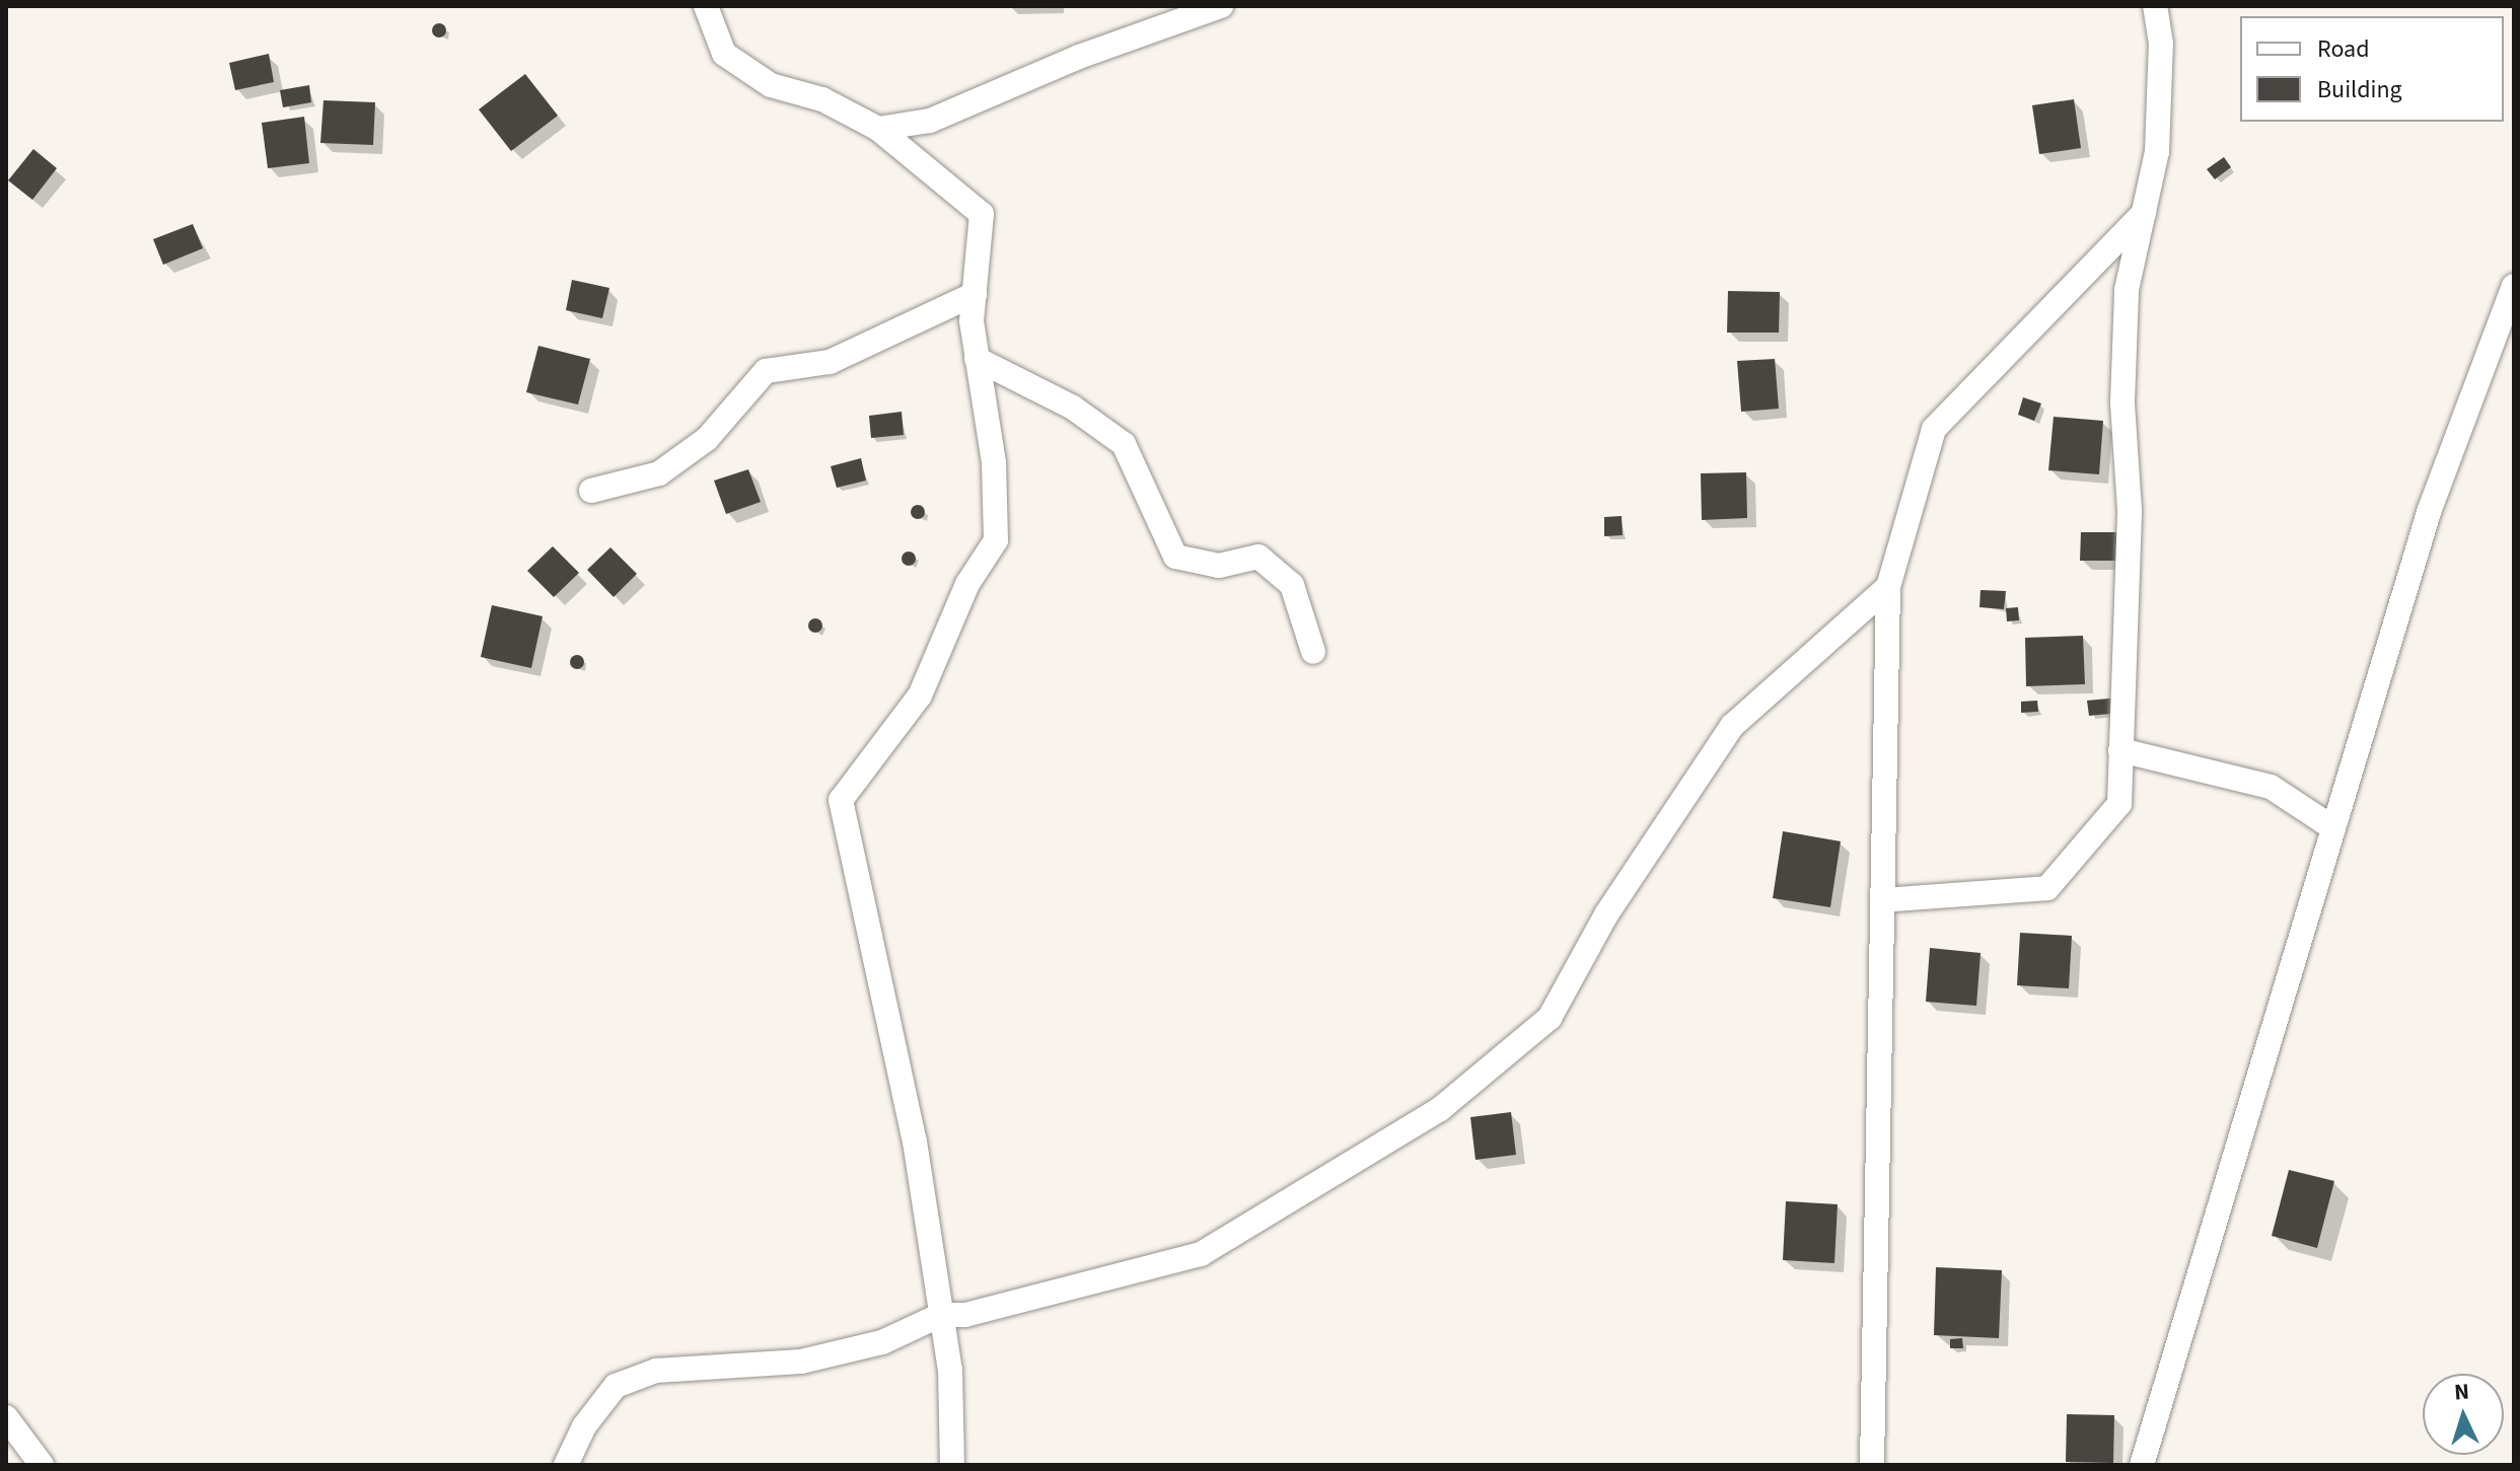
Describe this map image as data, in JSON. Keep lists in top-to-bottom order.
{
  "legend": ["Road", "Building"],
  "north": "top"
}
